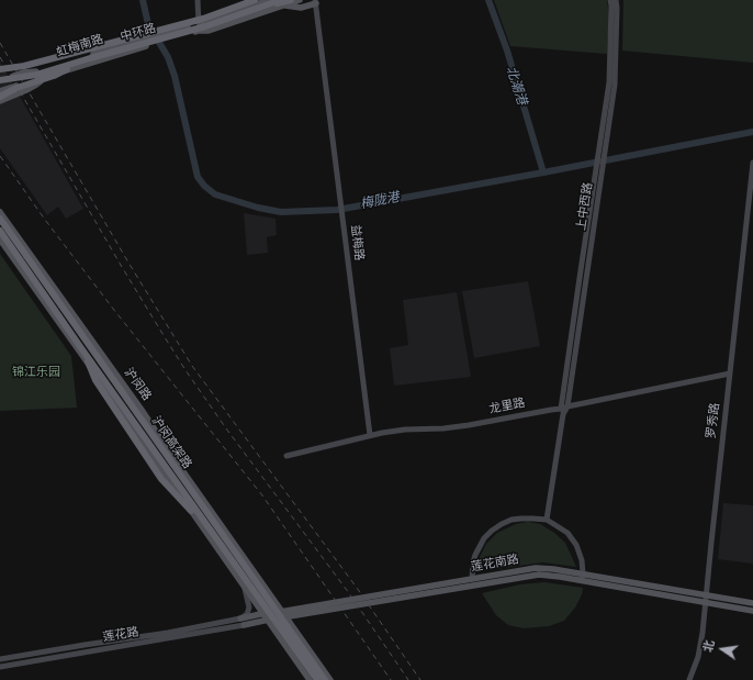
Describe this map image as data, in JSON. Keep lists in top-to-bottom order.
{
  "streets": {
    "highway": ["中环路", "沪闵高架路"],
    "main road": [
      "虹梅南路",
      "上中西路",
      "益梅路",
      "沪闵路",
      "龙里路",
      "罗秀路",
      "莲花南路",
      "莲花路"
    ]
  },
  "crossings": [
    ["中环路", "虹梅南路"],
    ["上中西路", "龙里路"],
    ["益梅路", "龙里路"],
    ["沪闵路", "莲花南路"],
    ["罗秀路", "莲花南路"],
    ["莲花南路", "莲花路"]
  ],
  "water": ["北潮港", "梅陇港"],
  "parks": ["锦江乐园"],
  "north": "left"
}
